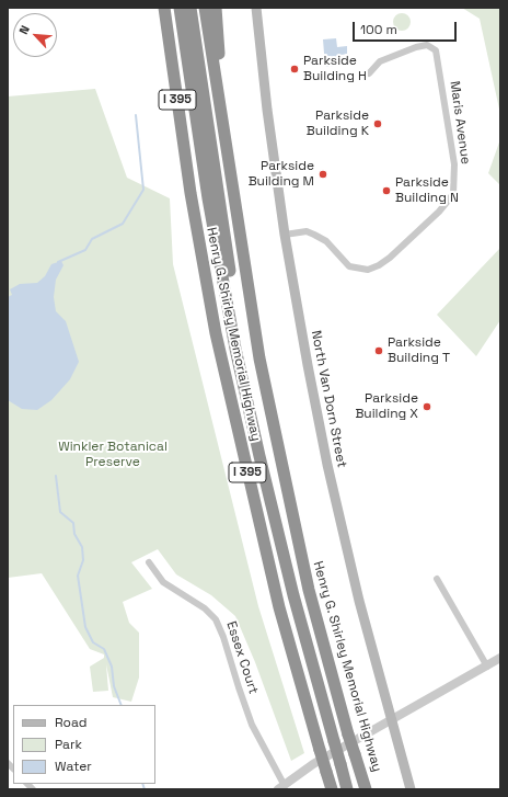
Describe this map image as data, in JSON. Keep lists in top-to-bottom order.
{
  "streets": {
    "highway": ["I 395", "Henry G. Shirley Memorial Highway"],
    "main road": ["North Van Dorn Street"],
    "street": ["Maris Avenue", "Essex Court"]
  },
  "crossings": [
    ["Maris Avenue", "North Van Dorn Street"]
  ],
  "parks": ["Winkler Botanical Preserve"],
  "places": [
    "Parkside Building H",
    "Parkside Building K",
    "Parkside Building M",
    "Parkside Building N",
    "Parkside Building T",
    "Parkside Building X"
  ],
  "legend": ["Road", "Park", "Water"],
  "scale_bar": "100 m",
  "north": "top left"
}
